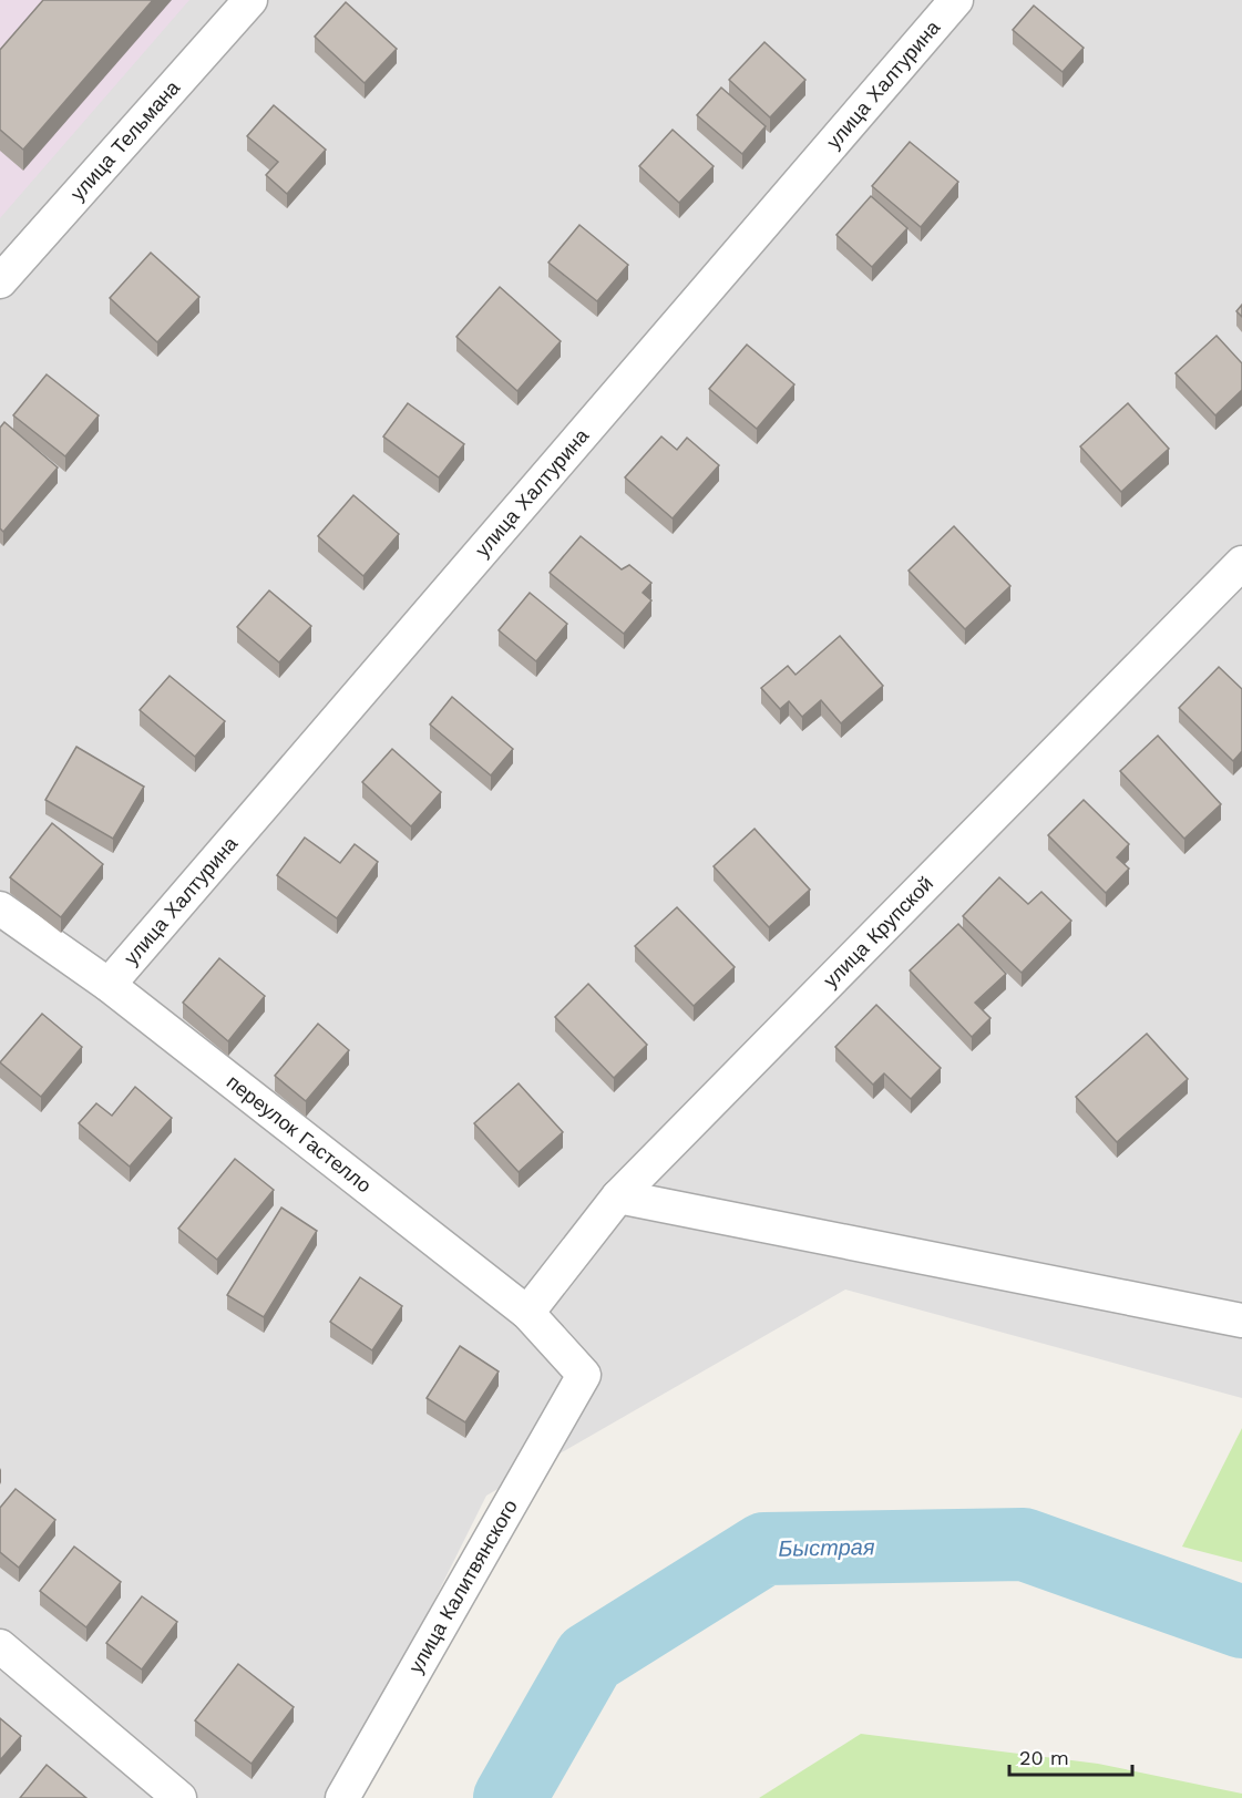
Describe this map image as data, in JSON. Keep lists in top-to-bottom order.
{
  "streets": {
    "street": [
      "улица Халтурина",
      "улица Тельмана",
      "улица Крупской",
      "переулок Гастелло",
      "улица Калитвянского"
    ]
  },
  "crossings": [
    ["улица Халтурина", "переулок Гастелло"],
    ["улица Крупской", "переулок Гастелло"],
    ["переулок Гастелло", "улица Калитвянского"]
  ],
  "water": ["Быстрая"],
  "scale_bar": "20 m"
}
